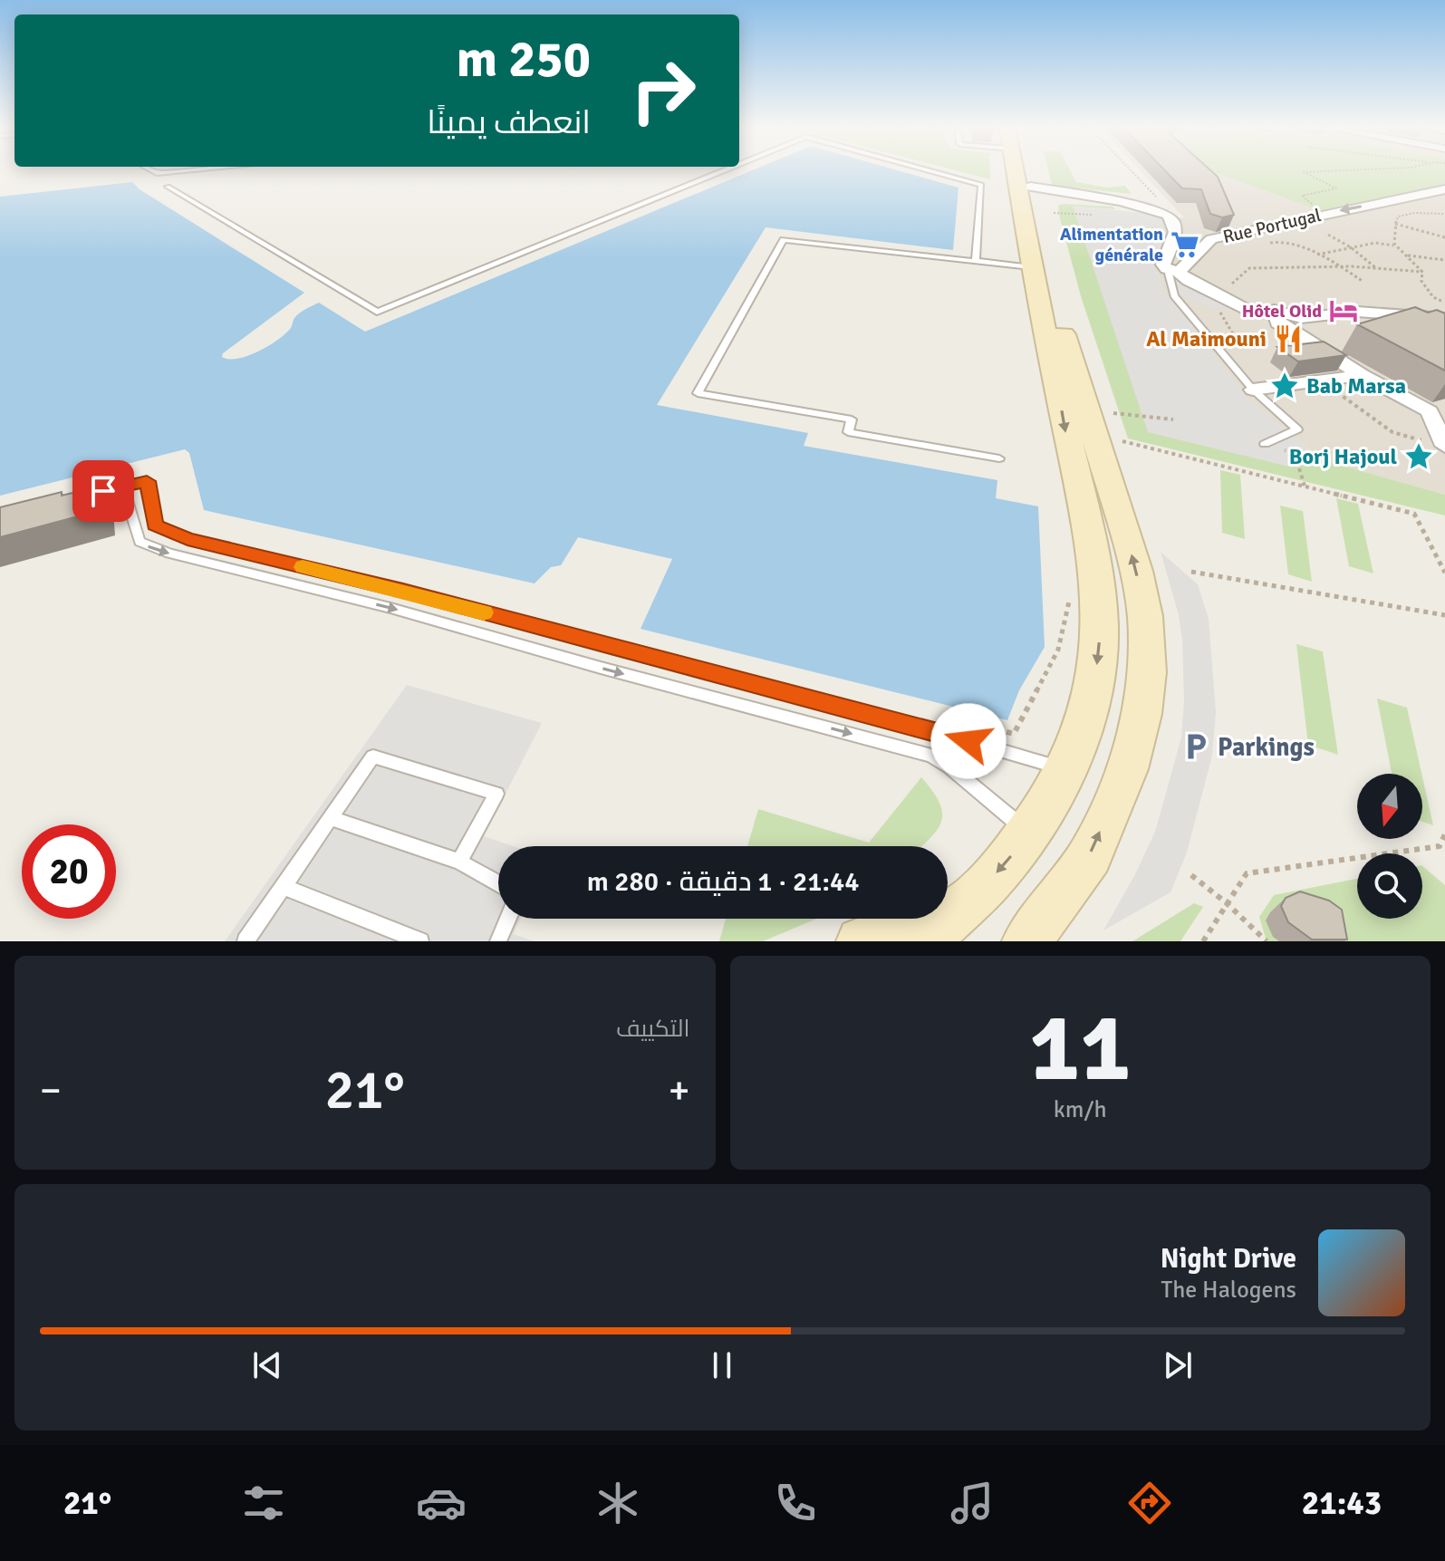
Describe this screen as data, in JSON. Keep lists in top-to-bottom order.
{
  "streets": {
    "street": ["Rue Portugal"]
  },
  "one_way": ["Rue Portugal"],
  "places": {
    "supermarket": ["Alimentation générale"],
    "hotel": ["Hôtel Olid"],
    "restaurant": ["Al Maimouni"],
    "place": ["Bab Marsa", "Borj Hajoul"],
    "parking": ["Parkings"]
  },
  "north": "bottom",
  "page": {
    "turn": ["250 m", "انعطف يمينًا"],
    "limit": "20",
    "trip": "21:44 · 1 دقيقة · 280 m",
    "tile": [
      ["11", "km/h"],
      "التكييف"
    ],
    "heat": ["−", "21°", "+"],
    "song": ["Night Drive", "The Halogens"],
    "tabs": ["21:43", "21°"]
  }
}
